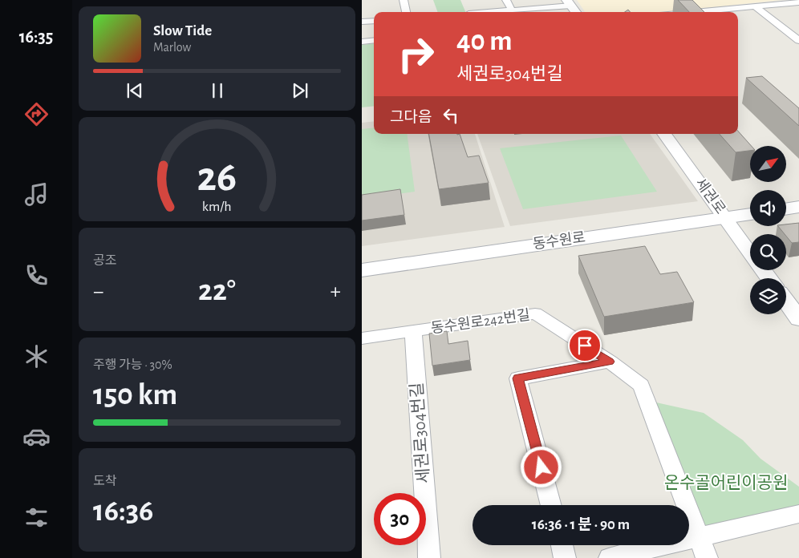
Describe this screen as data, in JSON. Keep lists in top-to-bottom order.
{
  "streets": {
    "main road": ["동수원로"],
    "street": ["세권로", "동수원로242번길", "세권로304번길"]
  },
  "crossings": [
    ["세권로", "동수원로"],
    ["동수원로242번길", "세권로304번길"]
  ],
  "parks": ["온수골어린이공원"],
  "north": "top right",
  "page": {
    "tabs": "16:35",
    "turn": ["40 m", "세권로304번길"],
    "song": ["Slow Tide", "Marlow"],
    "then": "그다음",
    "tile": [
      "공조",
      ["주행 가능 · 30%", "150 km"],
      ["도착", "16:36"]
    ],
    "heat": ["−", "22°", "+"],
    "limit": "30",
    "trip": "16:36 · 1 분 · 90 m",
    "gauge": ["26", "km/h"]
  }
}
